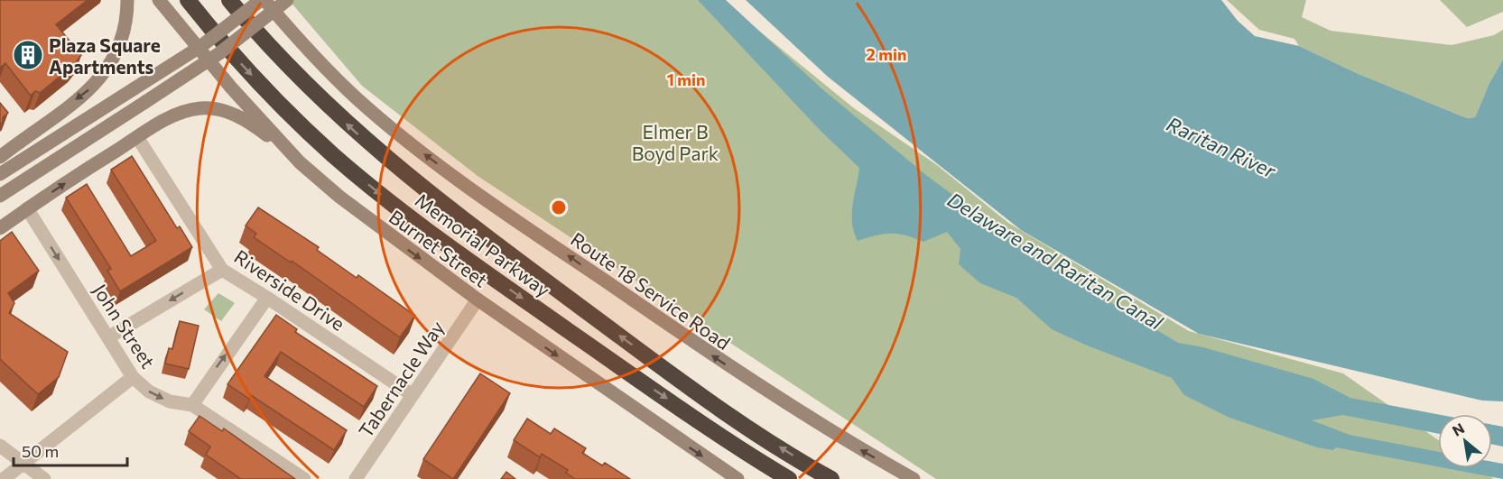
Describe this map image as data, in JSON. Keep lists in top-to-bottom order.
{
  "streets": {
    "highway": ["Memorial Parkway"],
    "main road": ["Burnet Street", "Route 18 Service Road"],
    "street": ["Riverside Drive", "John Street", "Tabernacle Way"]
  },
  "crossings": [
    ["Burnet Street", "Tabernacle Way"],
    ["Riverside Drive", "Tabernacle Way"]
  ],
  "one_way": ["Burnet Street", "Route 18 Service Road", "John Street"],
  "water": ["Raritan River", "Delaware and Raritan Canal"],
  "parks": ["Elmer B Boyd Park"],
  "places": {
    "building": ["Plaza Square Apartments"]
  },
  "scale_bar": "50 m",
  "north": "top left",
  "rings": ["2 min", "1 min"]
}
